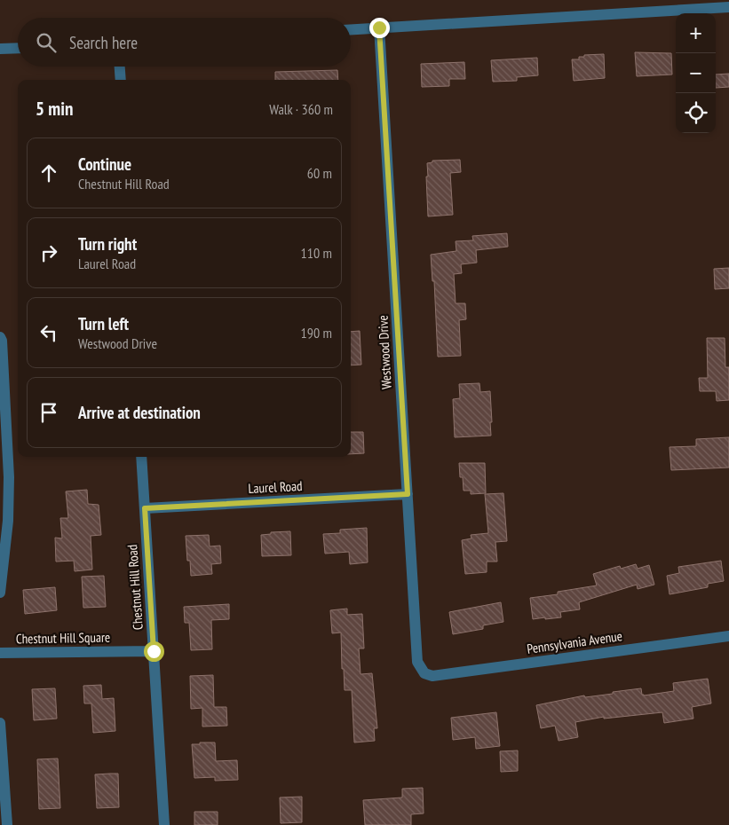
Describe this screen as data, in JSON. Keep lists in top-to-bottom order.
{
  "streets": {
    "street": [
      "Westwood Drive",
      "Laurel Road",
      "Chestnut Hill Road",
      "Chestnut Hill Square",
      "Pennsylvania Avenue"
    ]
  },
  "crossings": [
    ["Westwood Drive", "Laurel Road"],
    ["Westwood Drive", "Pennsylvania Avenue"],
    ["Laurel Road", "Chestnut Hill Road"],
    ["Chestnut Hill Road", "Chestnut Hill Square"]
  ],
  "page": {
    "map_buttons": ["+", "−"],
    "search": "Search here",
    "heading": ["5 min", "Walk · 360 m"],
    "list": [
      ["Continue", "Chestnut Hill Road", "60 m"],
      ["Turn right", "Laurel Road", "110 m"],
      ["Turn left", "Westwood Drive", "190 m"],
      "Arrive at destination"
    ]
  }
}
